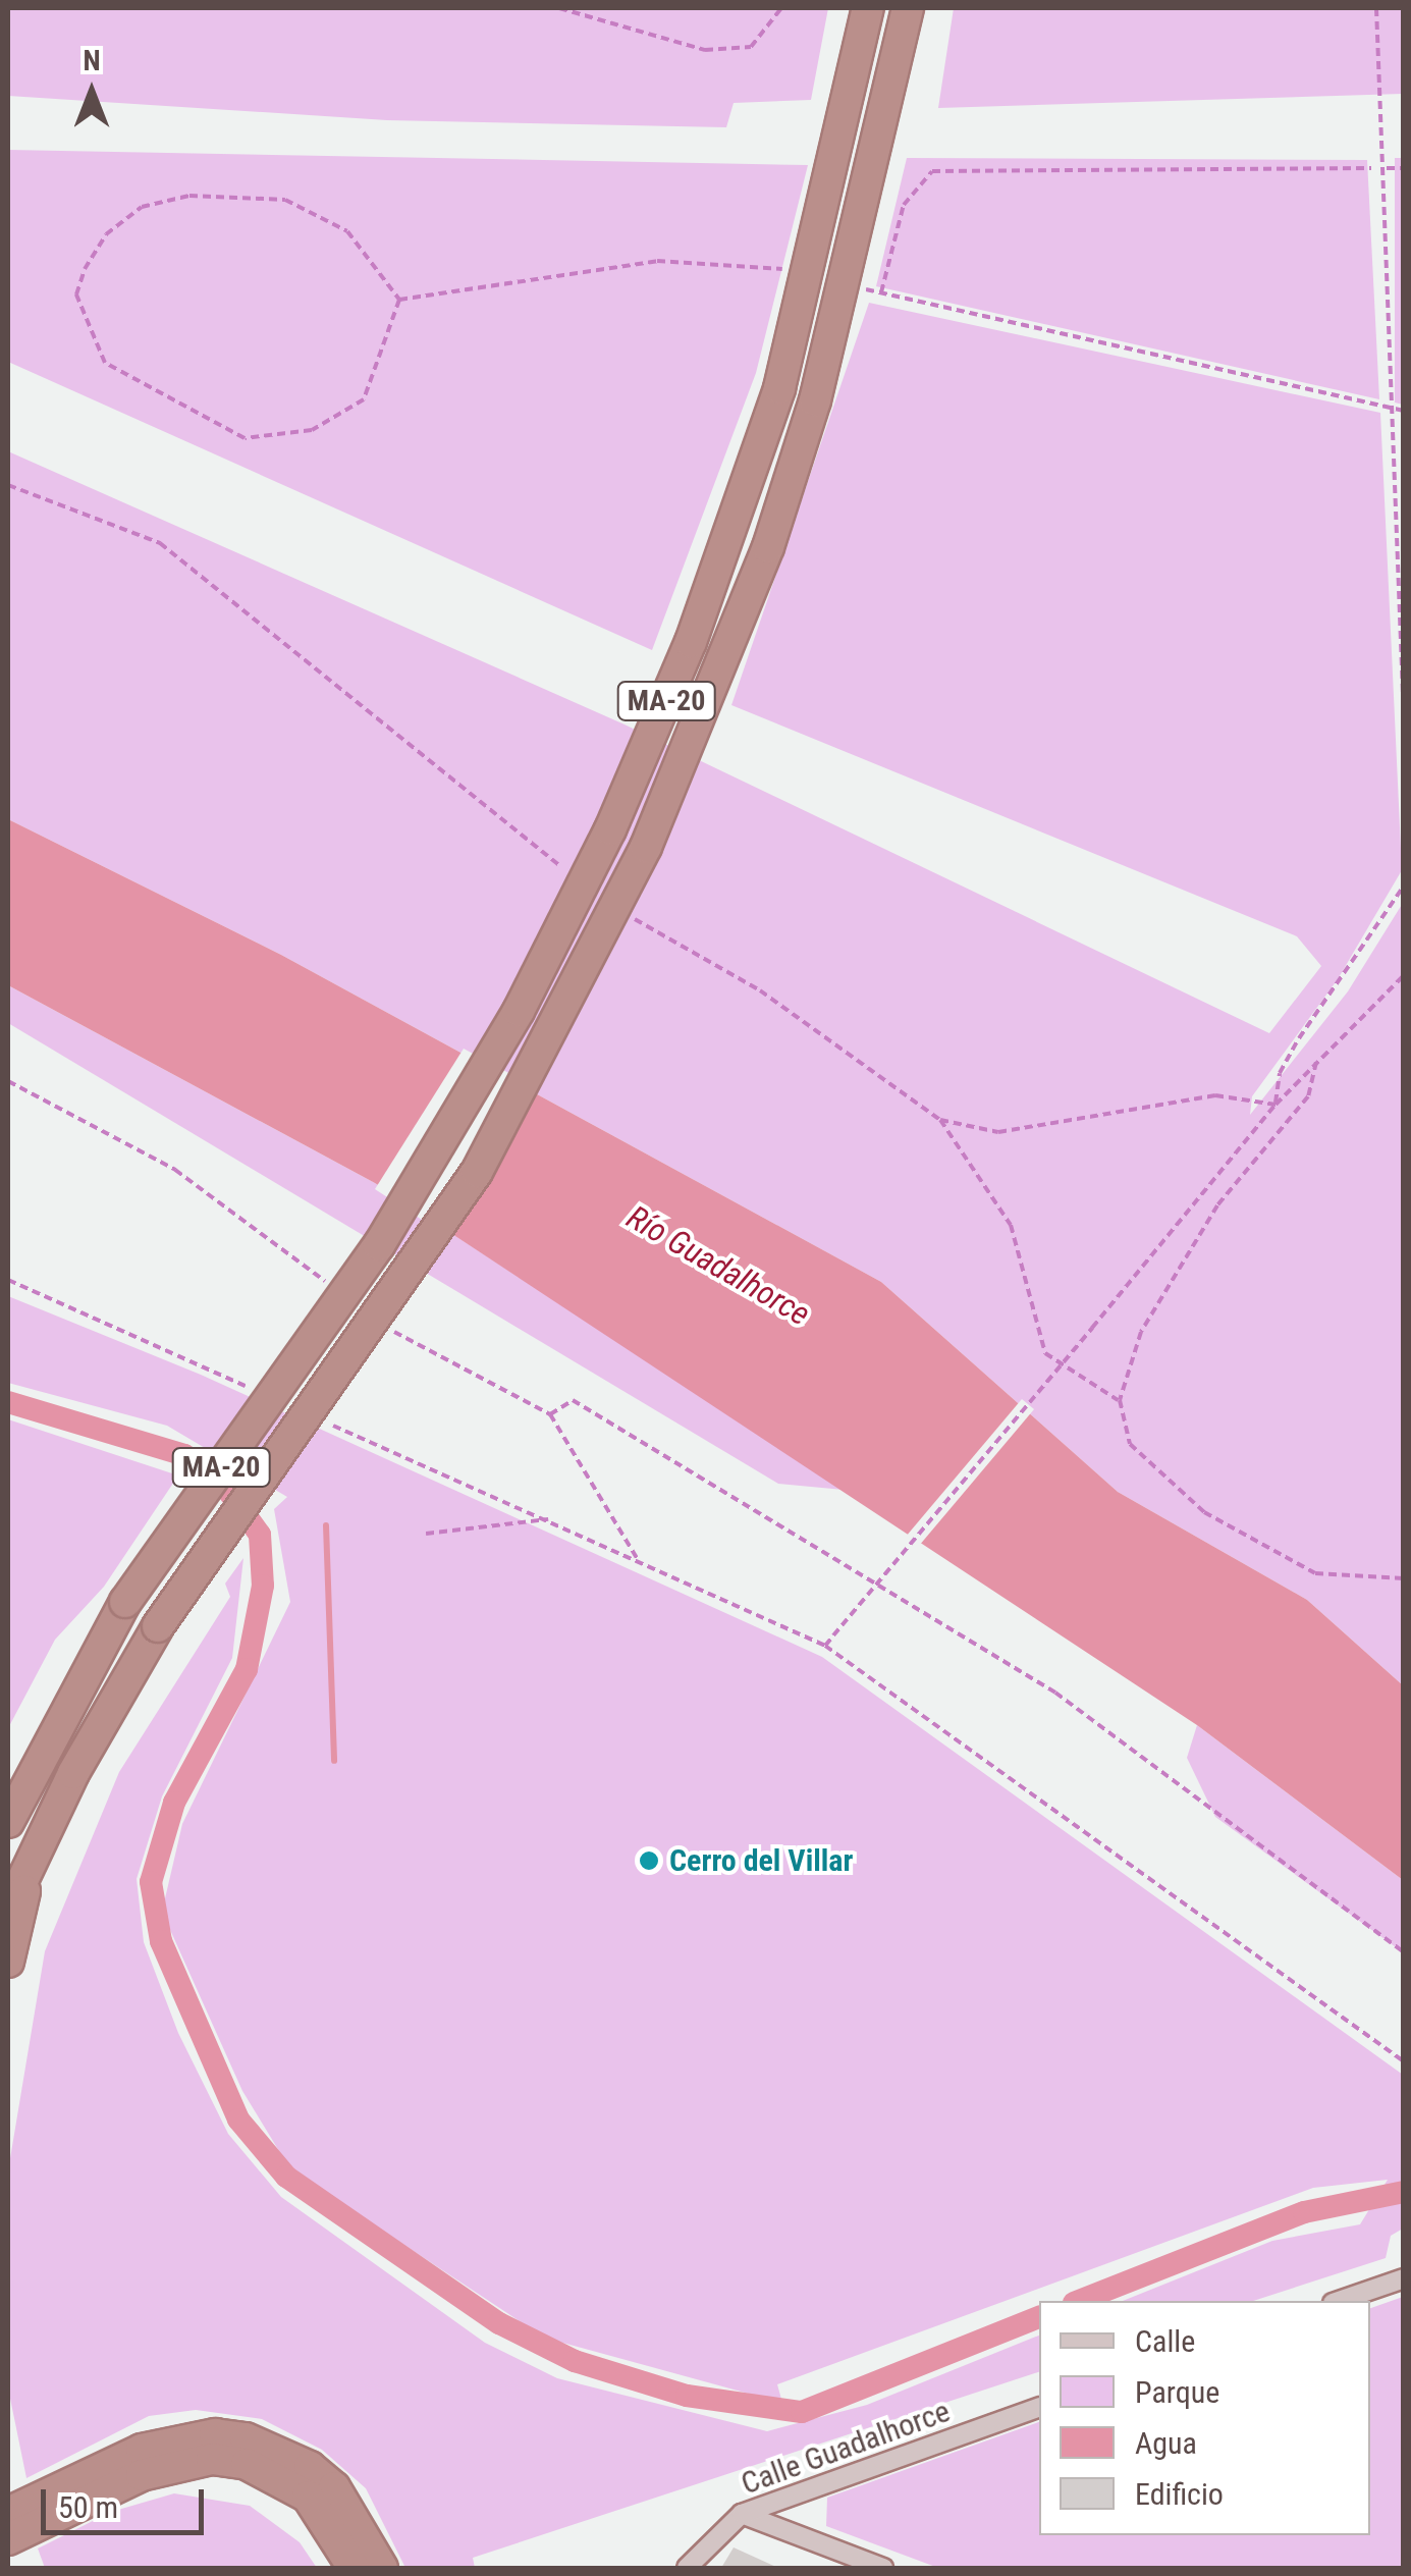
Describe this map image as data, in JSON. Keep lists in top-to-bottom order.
{
  "streets": {
    "highway": ["MA-20"],
    "street": ["Calle Guadalhorce"]
  },
  "water": ["Río Guadalhorce"],
  "places": ["Cerro del Villar"],
  "legend": [
    "Calle",
    "Parque",
    "Agua",
    "Edificio"
  ],
  "scale_bar": "50 m",
  "north": "top"
}
